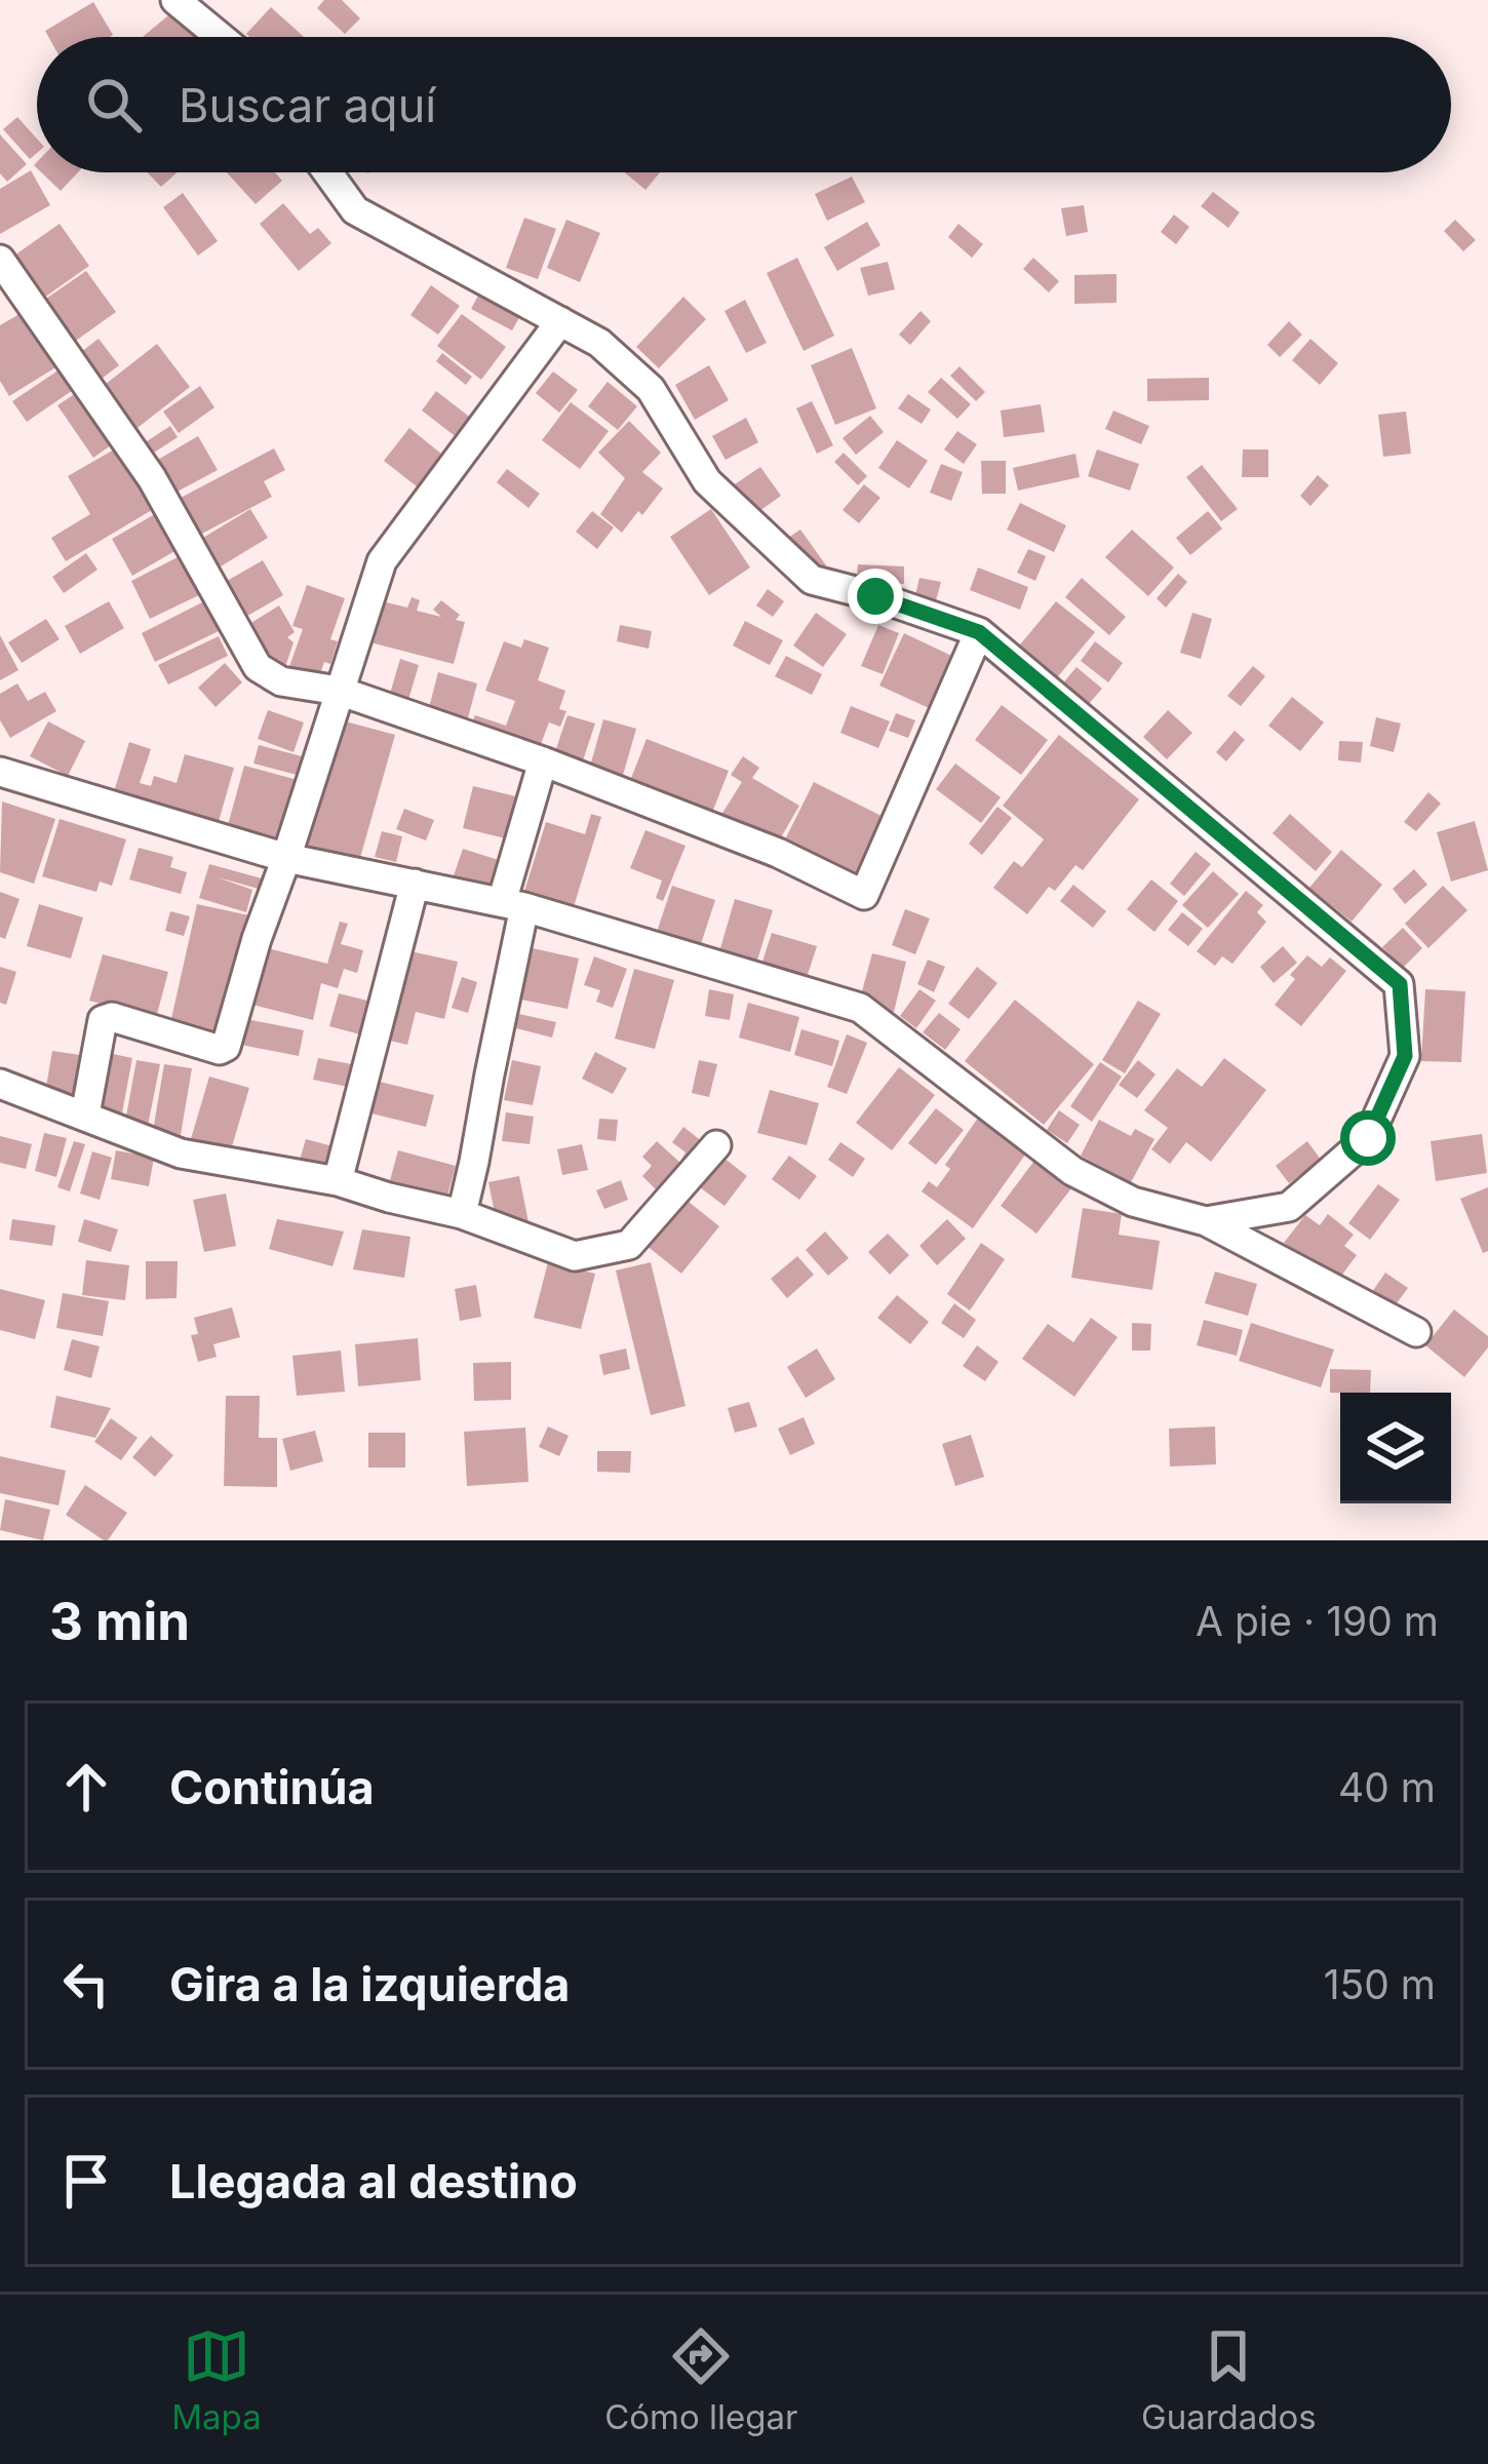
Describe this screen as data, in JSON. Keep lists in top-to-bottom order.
{
  "page": {
    "search": "Buscar aquí",
    "heading": ["3 min", "A pie · 190 m"],
    "list": [
      ["Continúa", "40 m"],
      ["Gira a la izquierda", "150 m"],
      "Llegada al destino"
    ],
    "nav": ["Mapa", "Cómo llegar", "Guardados"]
  }
}
